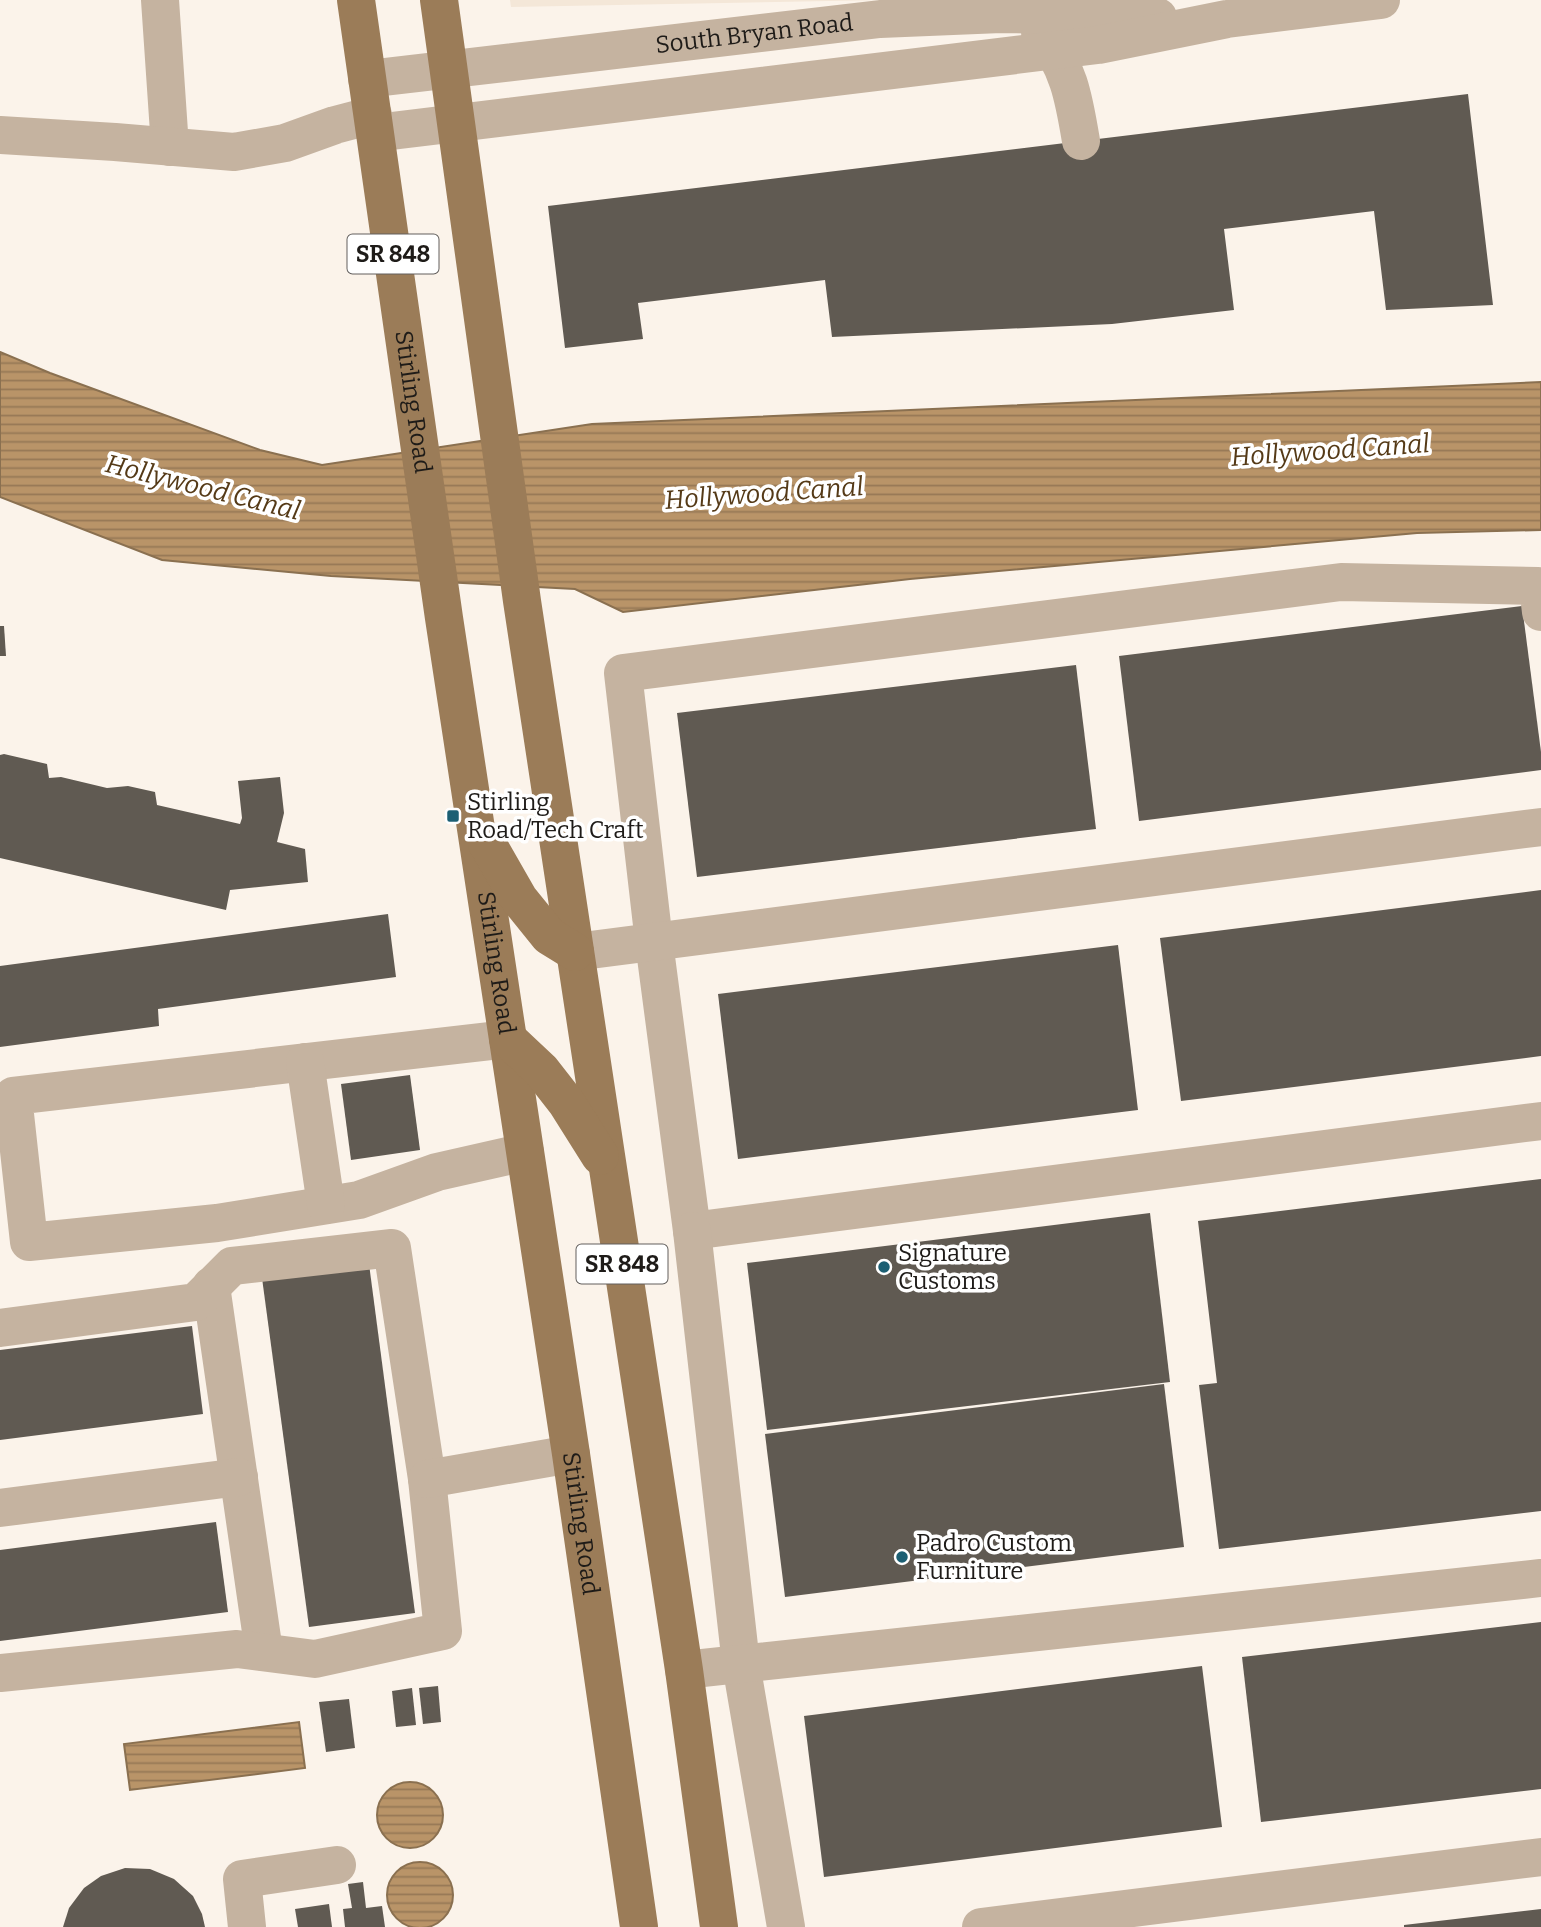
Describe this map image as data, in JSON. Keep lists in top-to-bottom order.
{
  "streets": {
    "main road": ["SR 848", "Stirling Road"],
    "street": ["South Bryan Road"]
  },
  "crossings": [
    ["South Bryan Road", "SR 848"],
    ["South Bryan Road", "Stirling Road"]
  ],
  "water": ["Hollywood Canal"],
  "places": {
    "transit": ["Stirling Road/Tech Craft"],
    "other": ["Signature Customs", "Padro Custom Furniture"]
  }
}
